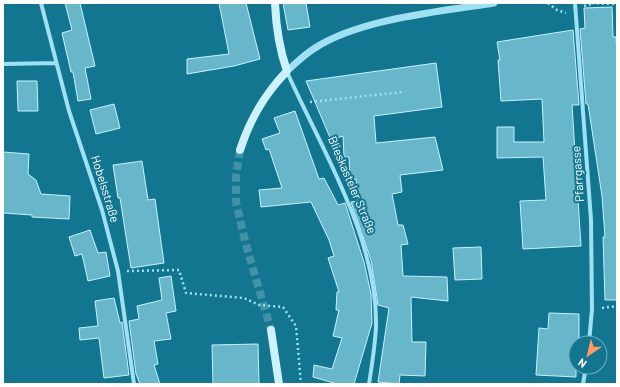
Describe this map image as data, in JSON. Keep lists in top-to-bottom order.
{
  "streets": {
    "main road": ["Blieskasteler Straße"],
    "street": ["Pfarrgasse", "Hobelsstraße"]
  },
  "north": "bottom left"
}
